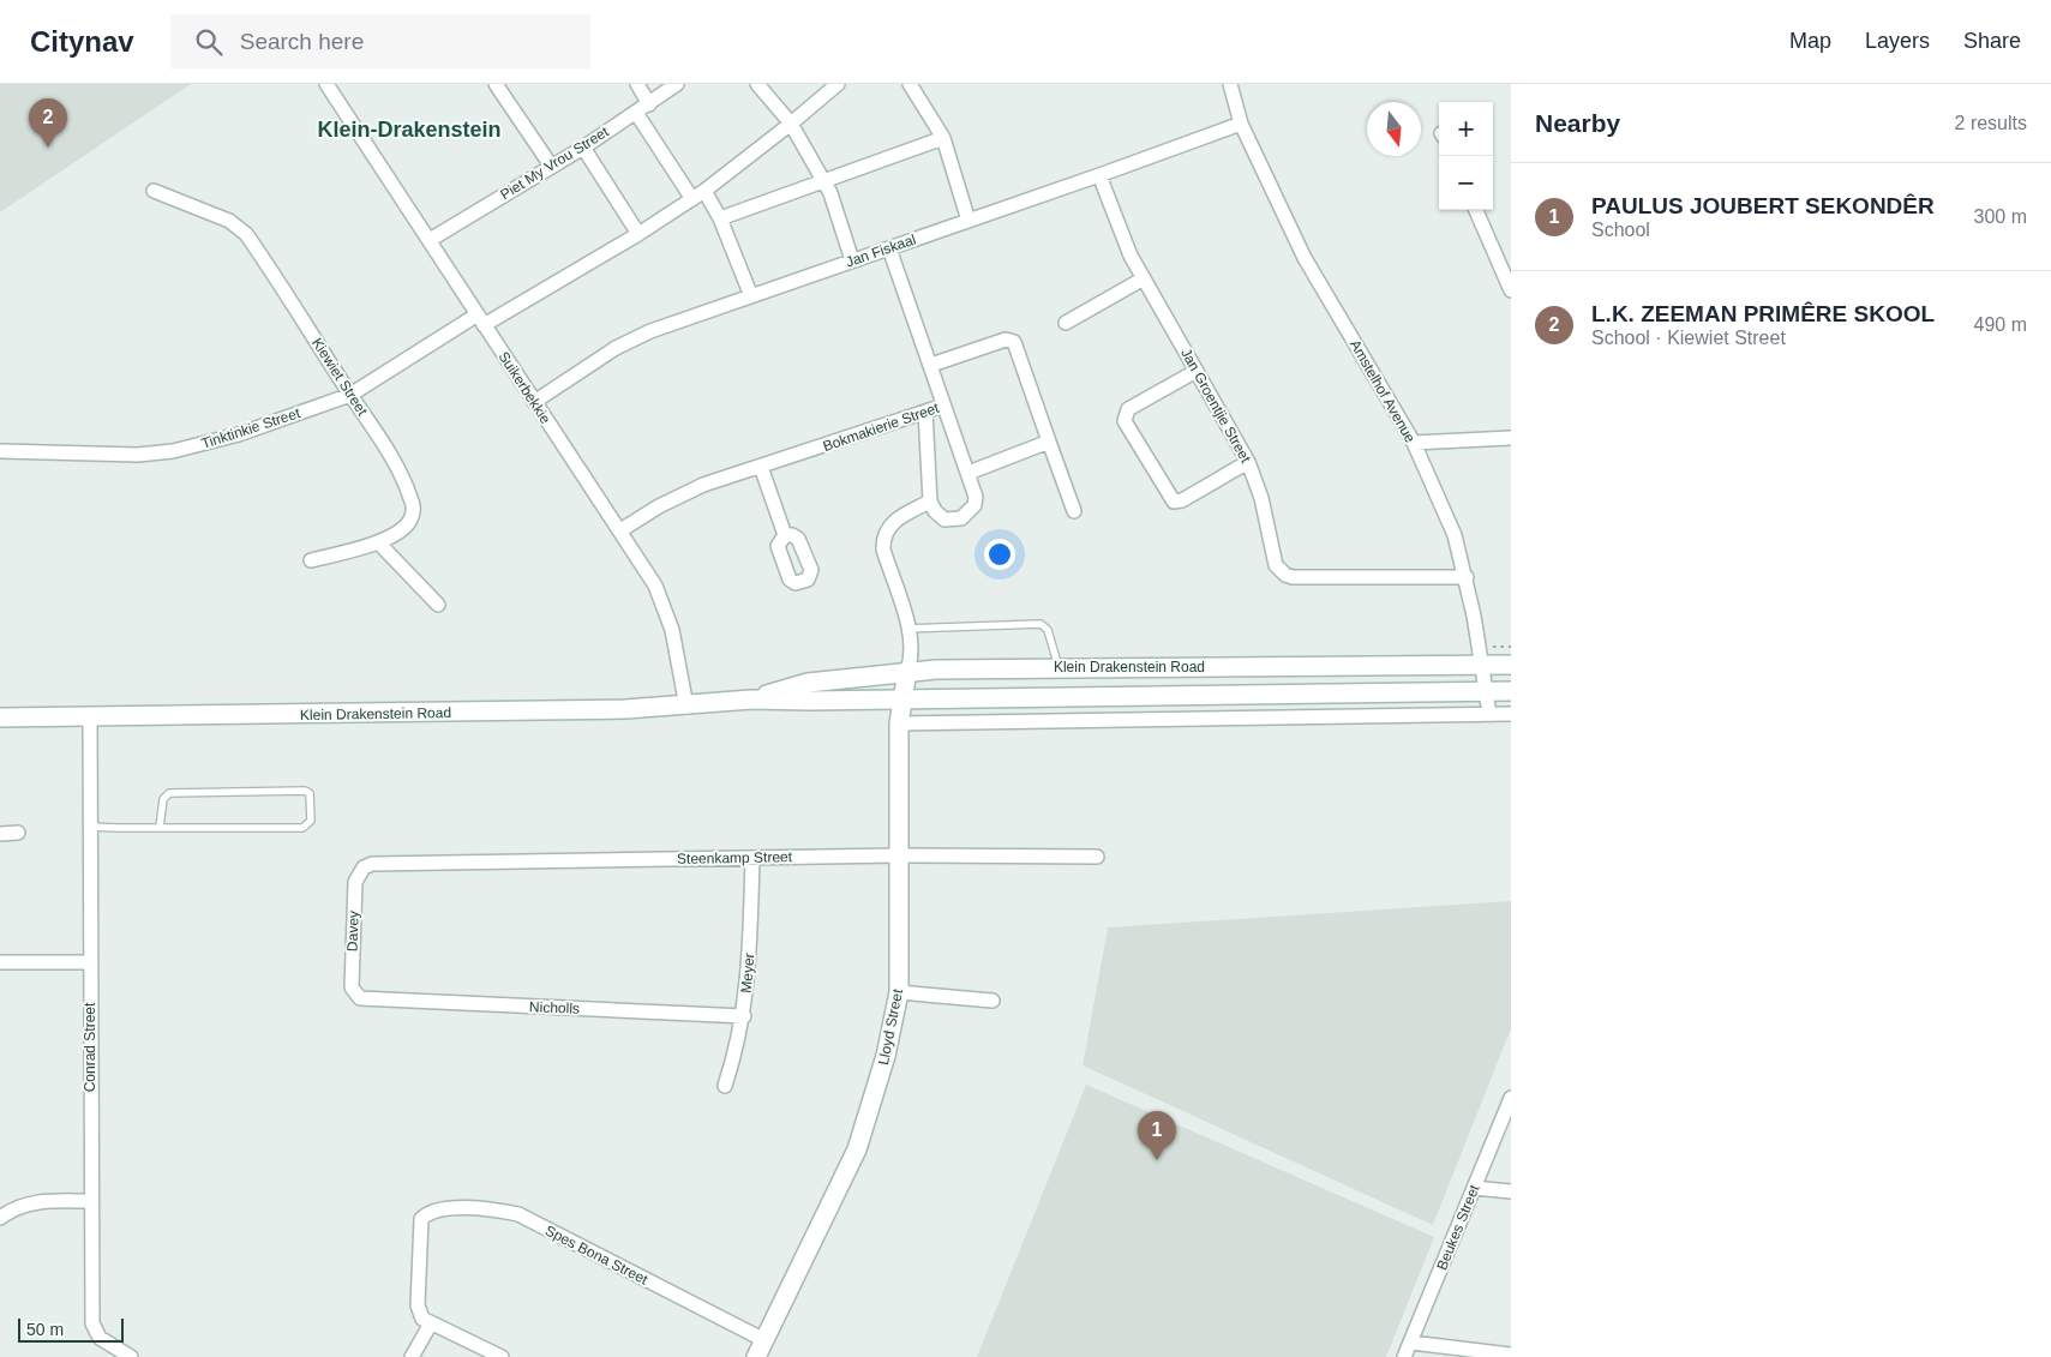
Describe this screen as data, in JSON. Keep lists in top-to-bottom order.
{
  "streets": {
    "main road": ["Klein Drakenstein Road", "Lloyd Street"],
    "street": [
      "Piet My Vrou Street",
      "Jan Fiskaal",
      "Kiewiet Street",
      "Suikerbekkie",
      "Amstelhof Avenue",
      "Jan Groentjie Street",
      "Bokmakierie Street",
      "Tinktinkie Street",
      "Steenkamp Street",
      "Davey",
      "Meyer",
      "Nicholls",
      "Conrad Street",
      "Beukes Street",
      "Spes Bona Street"
    ]
  },
  "crossings": [
    ["Piet My Vrou Street", "Suikerbekkie"],
    ["Jan Fiskaal", "Suikerbekkie"],
    ["Jan Fiskaal", "Amstelhof Avenue"],
    ["Jan Fiskaal", "Jan Groentjie Street"],
    ["Jan Fiskaal", "Bokmakierie Street"],
    ["Kiewiet Street", "Tinktinkie Street"],
    ["Suikerbekkie", "Bokmakierie Street"],
    ["Suikerbekkie", "Tinktinkie Street"],
    ["Suikerbekkie", "Klein Drakenstein Road"],
    ["Amstelhof Avenue", "Jan Groentjie Street"],
    ["Amstelhof Avenue", "Klein Drakenstein Road"],
    ["Klein Drakenstein Road", "Lloyd Street"],
    ["Klein Drakenstein Road", "Conrad Street"],
    ["Steenkamp Street", "Davey"],
    ["Steenkamp Street", "Meyer"],
    ["Steenkamp Street", "Lloyd Street"],
    ["Davey", "Nicholls"],
    ["Meyer", "Nicholls"],
    ["Lloyd Street", "Spes Bona Street"]
  ],
  "districts": ["Klein-Drakenstein"],
  "scale_bar": "50 m",
  "north": "bottom",
  "page": {
    "header": "Citynav",
    "search": "Search here",
    "nav": ["Map", "Layers", "Share"],
    "heading": ["Nearby", "2 results"],
    "pins": ["2", "1"],
    "map_buttons": ["+", "−"],
    "list": [
      {
        "mark": "1",
        "name": "PAULUS JOUBERT SEKONDÊR",
        "note": "School",
        "value": "300 m"
      },
      {
        "mark": "2",
        "name": "L.K. ZEEMAN PRIMÊRE SKOOL",
        "note": "School · Kiewiet Street",
        "value": "490 m"
      }
    ],
    "scale": "50 m"
  }
}
